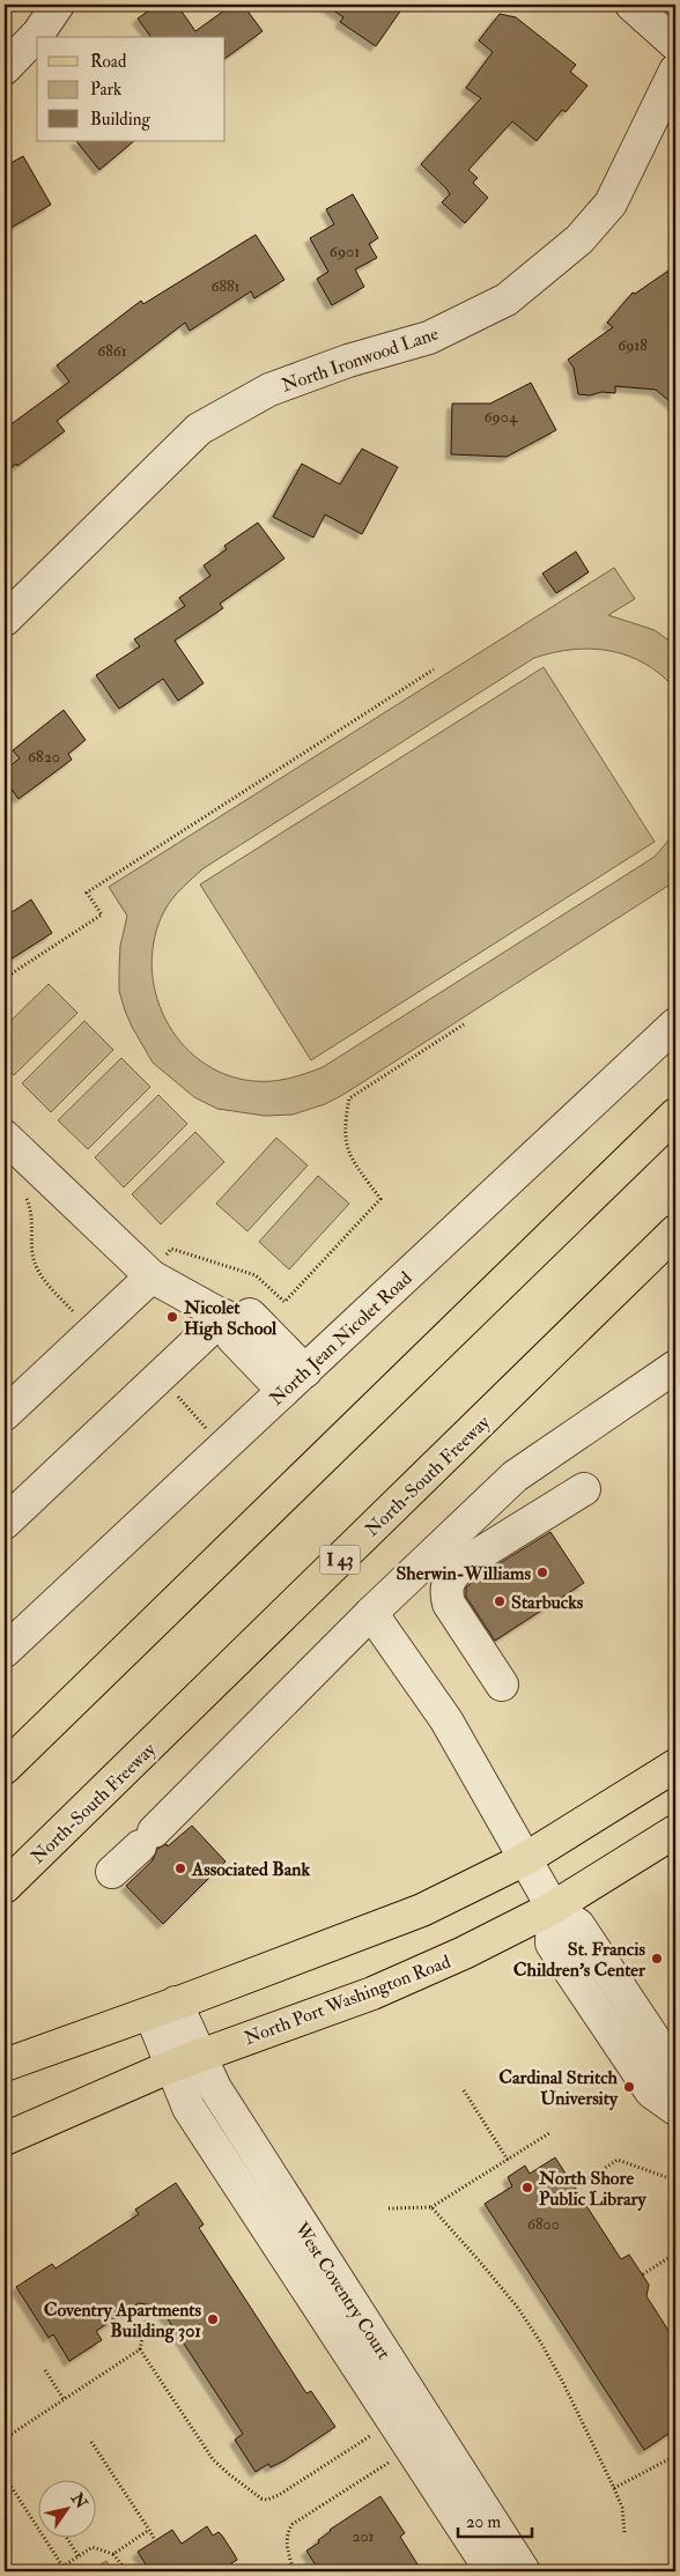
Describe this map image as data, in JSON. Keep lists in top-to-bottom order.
{
  "streets": {
    "main road": ["North-South Freeway", "I 43", "North Port Washington Road"],
    "street": ["North Ironwood Lane", "North Jean Nicolet Road", "West Coventry Court"]
  },
  "crossings": [
    ["North Port Washington Road", "West Coventry Court"]
  ],
  "places": [
    "Nicolet High School",
    "Sherwin-Williams",
    "Starbucks",
    "Associated Bank",
    "St. Francis Children's Center",
    "Cardinal Stritch University",
    "North Shore Public Library",
    "Coventry Apartments Building 301"
  ],
  "house_numbers": [
    "6901",
    "6881",
    "6918",
    "6861",
    "6904",
    "6820",
    "6800",
    "201"
  ],
  "legend": ["Road", "Park", "Building"],
  "scale_bar": "20 m",
  "north": "top right"
}
